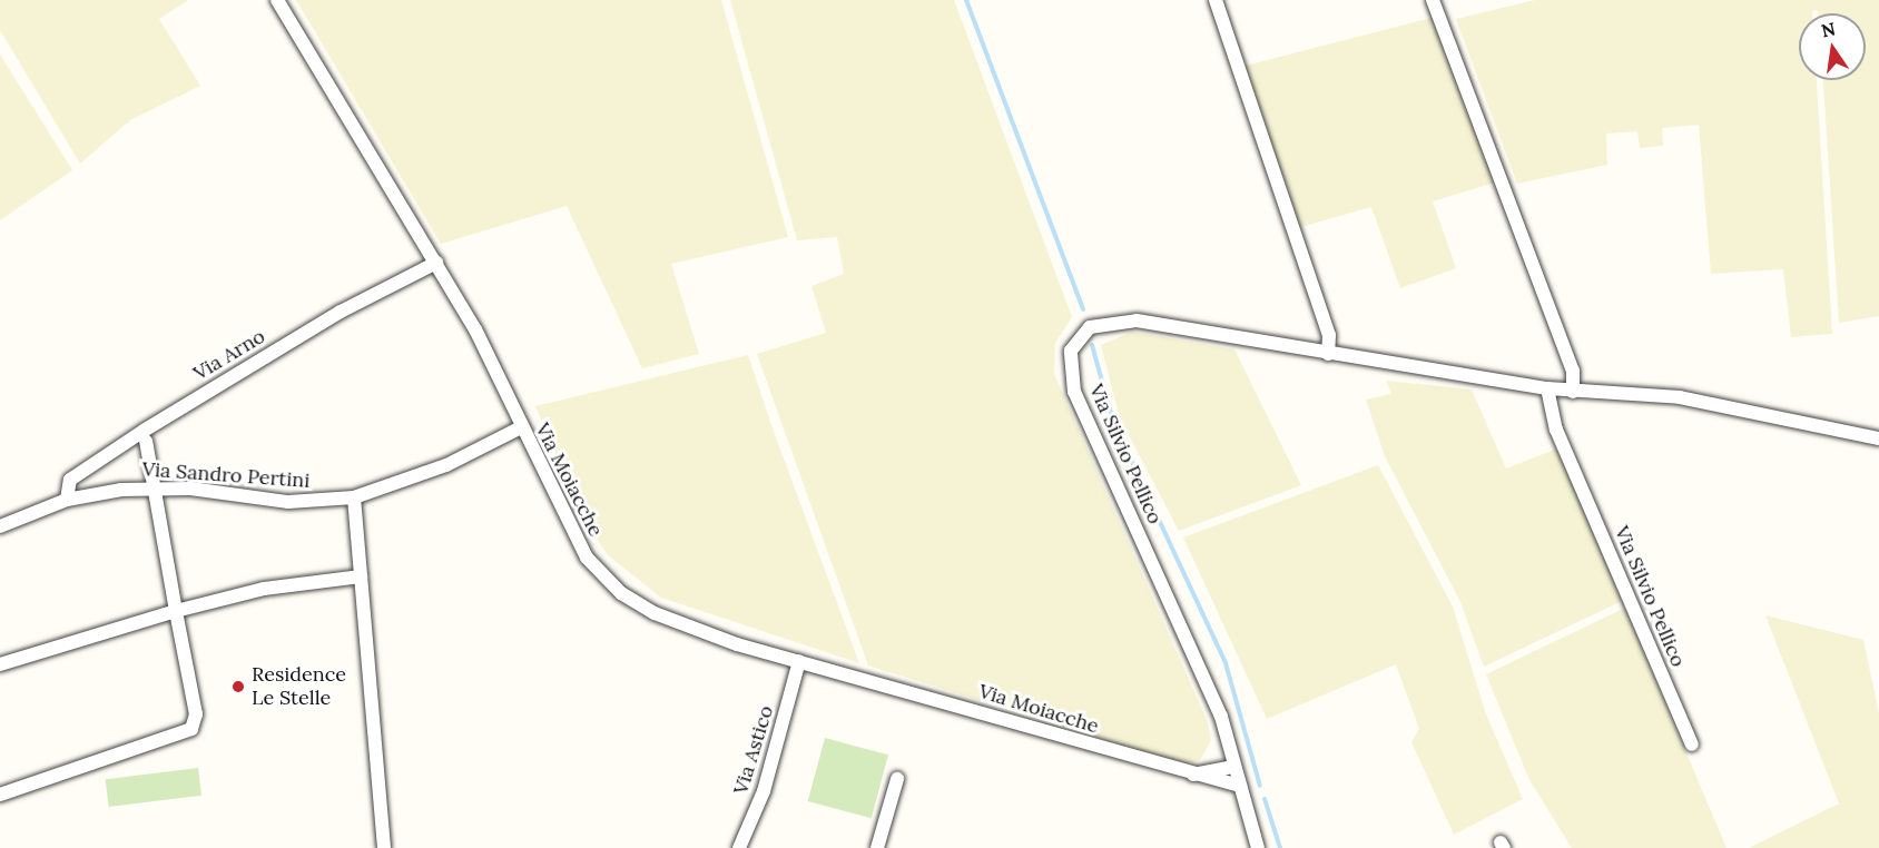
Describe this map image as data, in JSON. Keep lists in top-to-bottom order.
{
  "streets": {
    "street": [
      "Via Arno",
      "Via Silvio Pellico",
      "Via Sandro Pertini",
      "Via Moiacche",
      "Via Astico"
    ]
  },
  "crossings": [
    ["Via Arno", "Via Sandro Pertini"],
    ["Via Arno", "Via Moiacche"],
    ["Via Silvio Pellico", "Via Moiacche"],
    ["Via Sandro Pertini", "Via Moiacche"],
    ["Via Moiacche", "Via Astico"]
  ],
  "places": ["Residence Le Stelle"],
  "north": "top"
}
